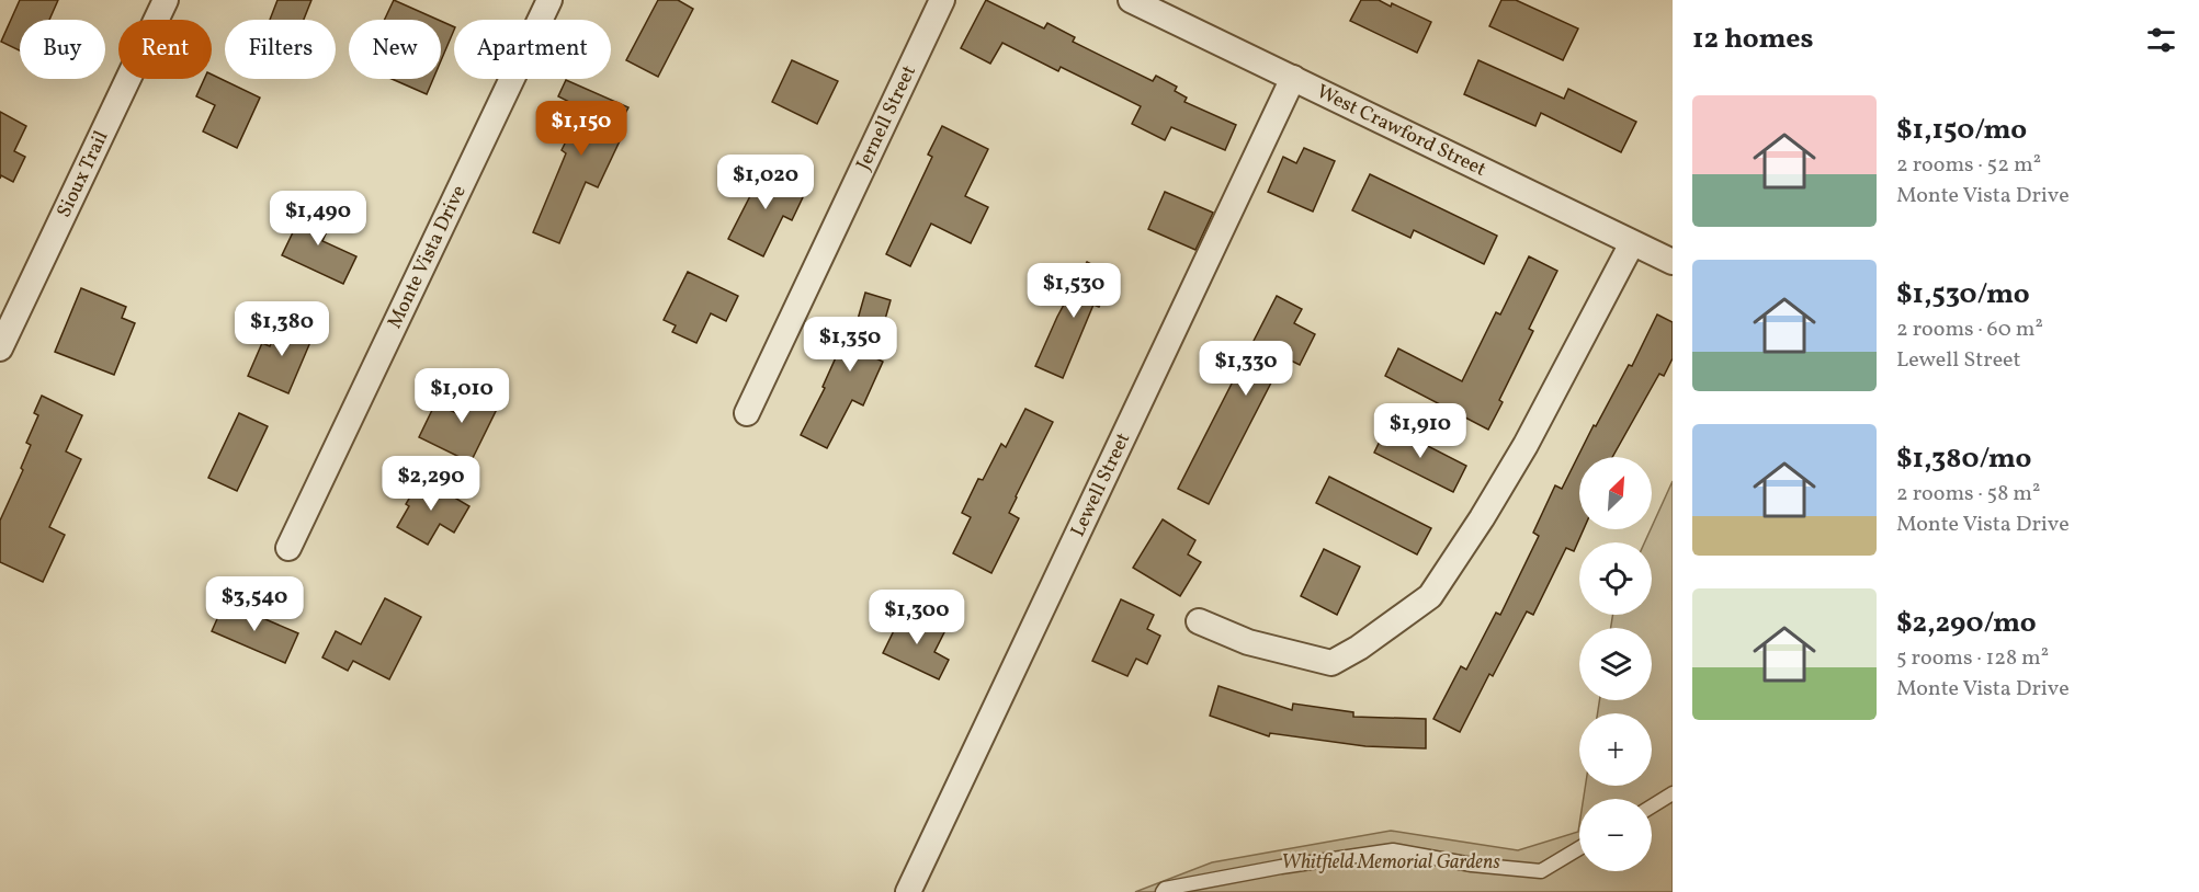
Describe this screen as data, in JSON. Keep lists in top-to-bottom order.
{
  "streets": {
    "street": [
      "Jernell Street",
      "West Crawford Street",
      "Sioux Trail",
      "Monte Vista Drive",
      "Lewell Street"
    ]
  },
  "crossings": [
    ["West Crawford Street", "Lewell Street"]
  ],
  "parks": ["Whitfield Memorial Gardens"],
  "north": "top right",
  "page": {
    "heading": "12 homes",
    "chip": [
      "Buy",
      "Rent",
      "Filters",
      "New",
      "Apartment"
    ],
    "list": [
      {
        "name": "$1,150/mo",
        "note": "2 rooms · 52 m² · Monte Vista Drive"
      },
      {
        "name": "$1,530/mo",
        "note": "2 rooms · 60 m² · Lewell Street"
      },
      {
        "name": "$1,380/mo",
        "note": "2 rooms · 58 m² · Monte Vista Drive"
      },
      {
        "name": "$2,290/mo",
        "note": "5 rooms · 128 m² · Monte Vista Drive"
      }
    ],
    "price": [
      "$1,150",
      "$1,020",
      "$1,490",
      "$1,530",
      "$1,380",
      "$1,350",
      "$1,330",
      "$1,010",
      "$1,910",
      "$2,290",
      "$3,540",
      "$1,300"
    ],
    "map_buttons": ["+", "−"]
  }
}
